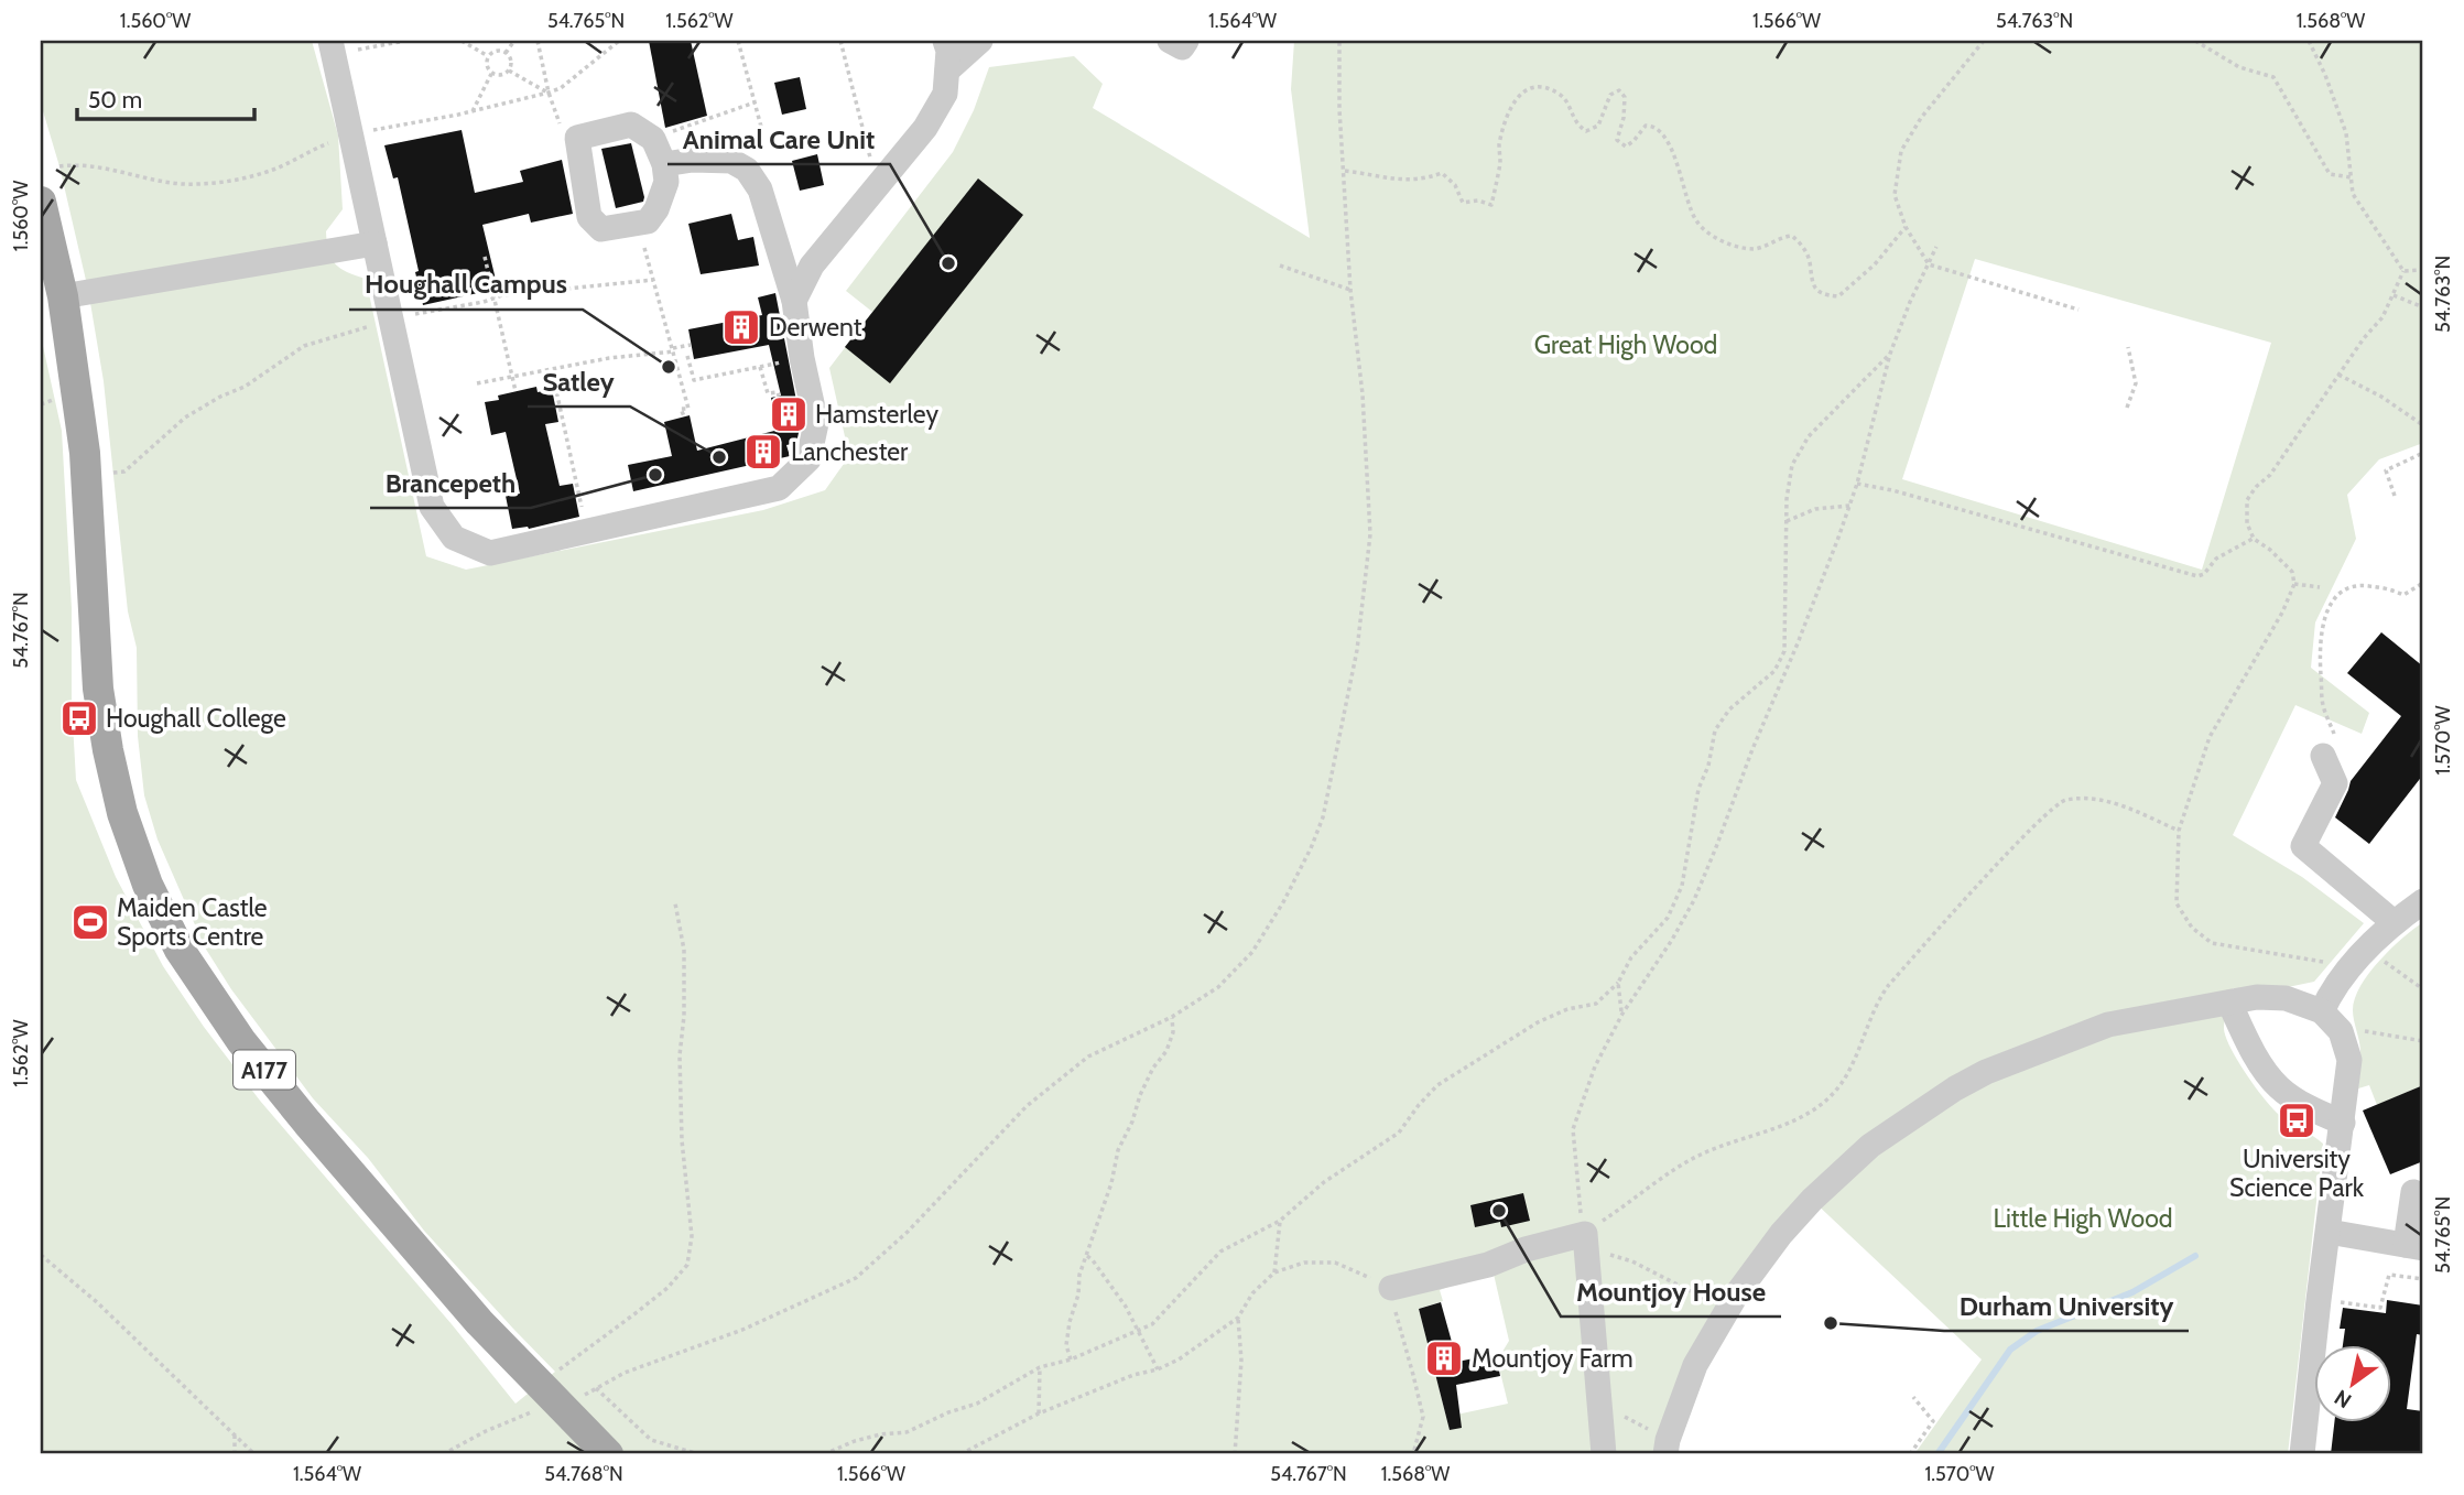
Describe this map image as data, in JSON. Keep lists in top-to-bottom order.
{
  "streets": {
    "main road": ["A177"]
  },
  "parks": ["Great High Wood", "Little High Wood"],
  "places": {
    "other": [
      "Animal Care Unit",
      "Houghall Campus",
      "Satley",
      "Brancepeth",
      "Mountjoy House",
      "Durham University"
    ],
    "building": [
      "Derwent",
      "Hamsterley",
      "Lanchester",
      "Mountjoy Farm"
    ],
    "bus stop": ["Houghall College", "University Science Park"],
    "sports": ["Maiden Castle Sports Centre"]
  },
  "scale_bar": "50 m",
  "north": "bottom left",
  "coordinates": [
    "1.560°W",
    "54.765°N",
    "1.562°W",
    "1.564°W",
    "1.566°W",
    "54.763°N",
    "1.568°W",
    "54.767°N",
    "1.570°W",
    "54.768°N"
  ]
}
